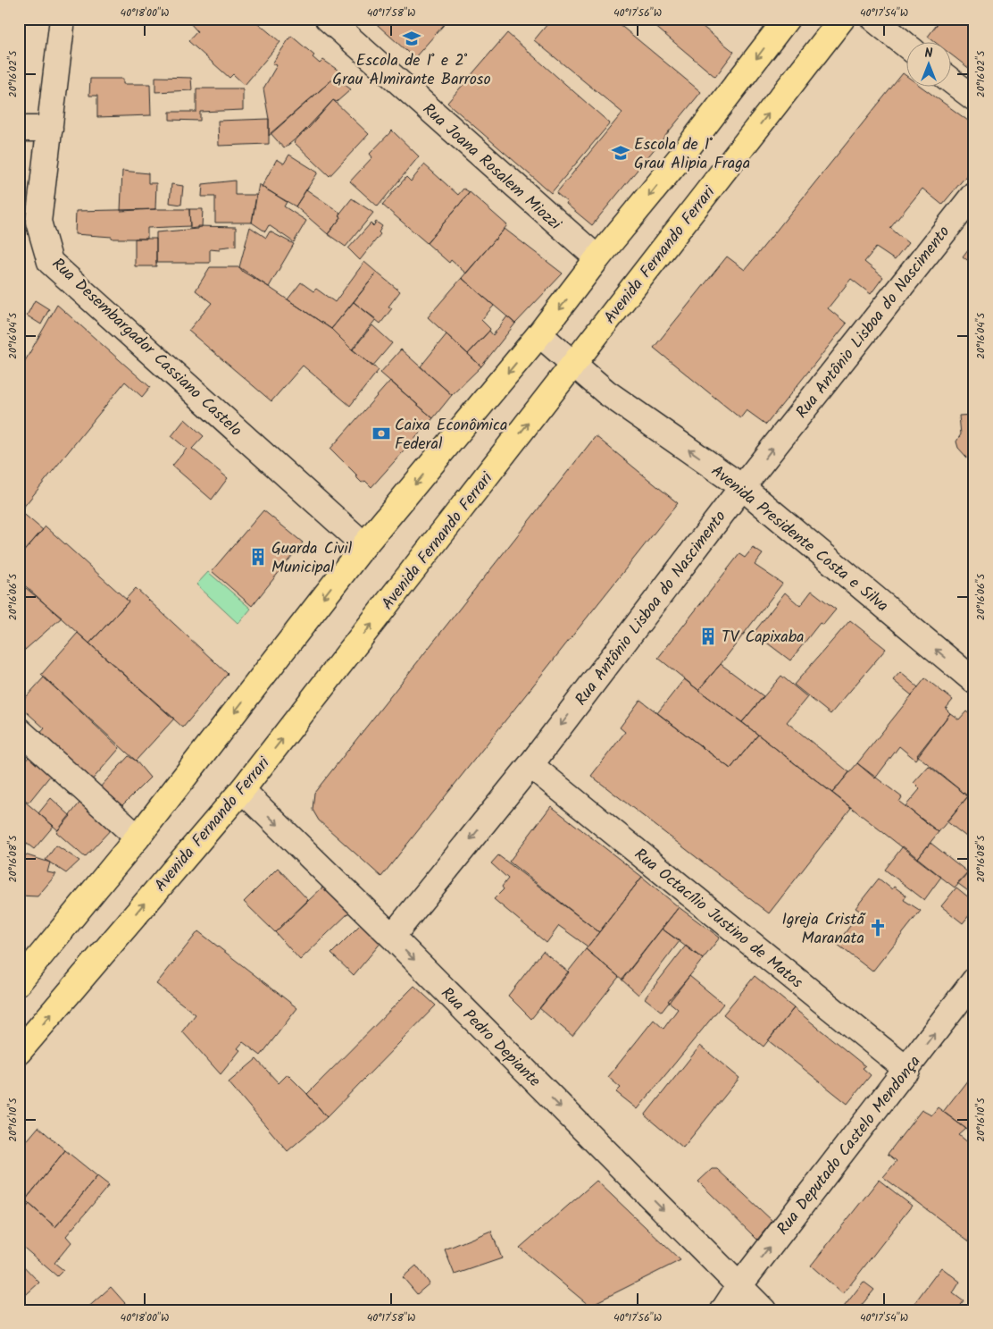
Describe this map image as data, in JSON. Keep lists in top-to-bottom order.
{
  "streets": {
    "main road": ["Avenida Fernando Ferrari"],
    "street": [
      "Rua Joana Rosalem Miozzi",
      "Rua Antônio Lisboa do Nascimento",
      "Rua Desembargador Cassiano Castelo",
      "Avenida Presidente Costa e Silva",
      "Rua Octacílio Justino de Matos",
      "Rua Pedro Depiante",
      "Rua Deputado Castelo Mendonça"
    ]
  },
  "crossings": [
    ["Avenida Fernando Ferrari", "Avenida Presidente Costa e Silva"],
    ["Avenida Fernando Ferrari", "Rua Pedro Depiante"],
    ["Rua Antônio Lisboa do Nascimento", "Avenida Presidente Costa e Silva"],
    ["Rua Antônio Lisboa do Nascimento", "Rua Octacílio Justino de Matos"],
    ["Rua Antônio Lisboa do Nascimento", "Rua Pedro Depiante"],
    ["Rua Octacílio Justino de Matos", "Rua Deputado Castelo Mendonça"],
    ["Rua Pedro Depiante", "Rua Deputado Castelo Mendonça"]
  ],
  "one_way": ["Avenida Presidente Costa e Silva", "Rua Pedro Depiante", "Rua Deputado Castelo Mendonça"],
  "places": {
    "school or university": ["Escola de 1˚ e 2˚ Grau Almirante Barroso", "Escola de 1˚ Grau Alipia Fraga"],
    "bank": ["Caixa Econômica Federal"],
    "building": ["Guarda Civil Municipal", "TV Capixaba"],
    "church": ["Igreja Cristã Maranata"]
  },
  "north": "top",
  "coordinates": [
    "40°18'00\"W",
    "40°17'58\"W",
    "40°17'56\"W",
    "40°17'54\"W",
    "20°16'02\"S",
    "20°16'04\"S",
    "20°16'06\"S",
    "20°16'08\"S",
    "20°16'10\"S"
  ]
}
